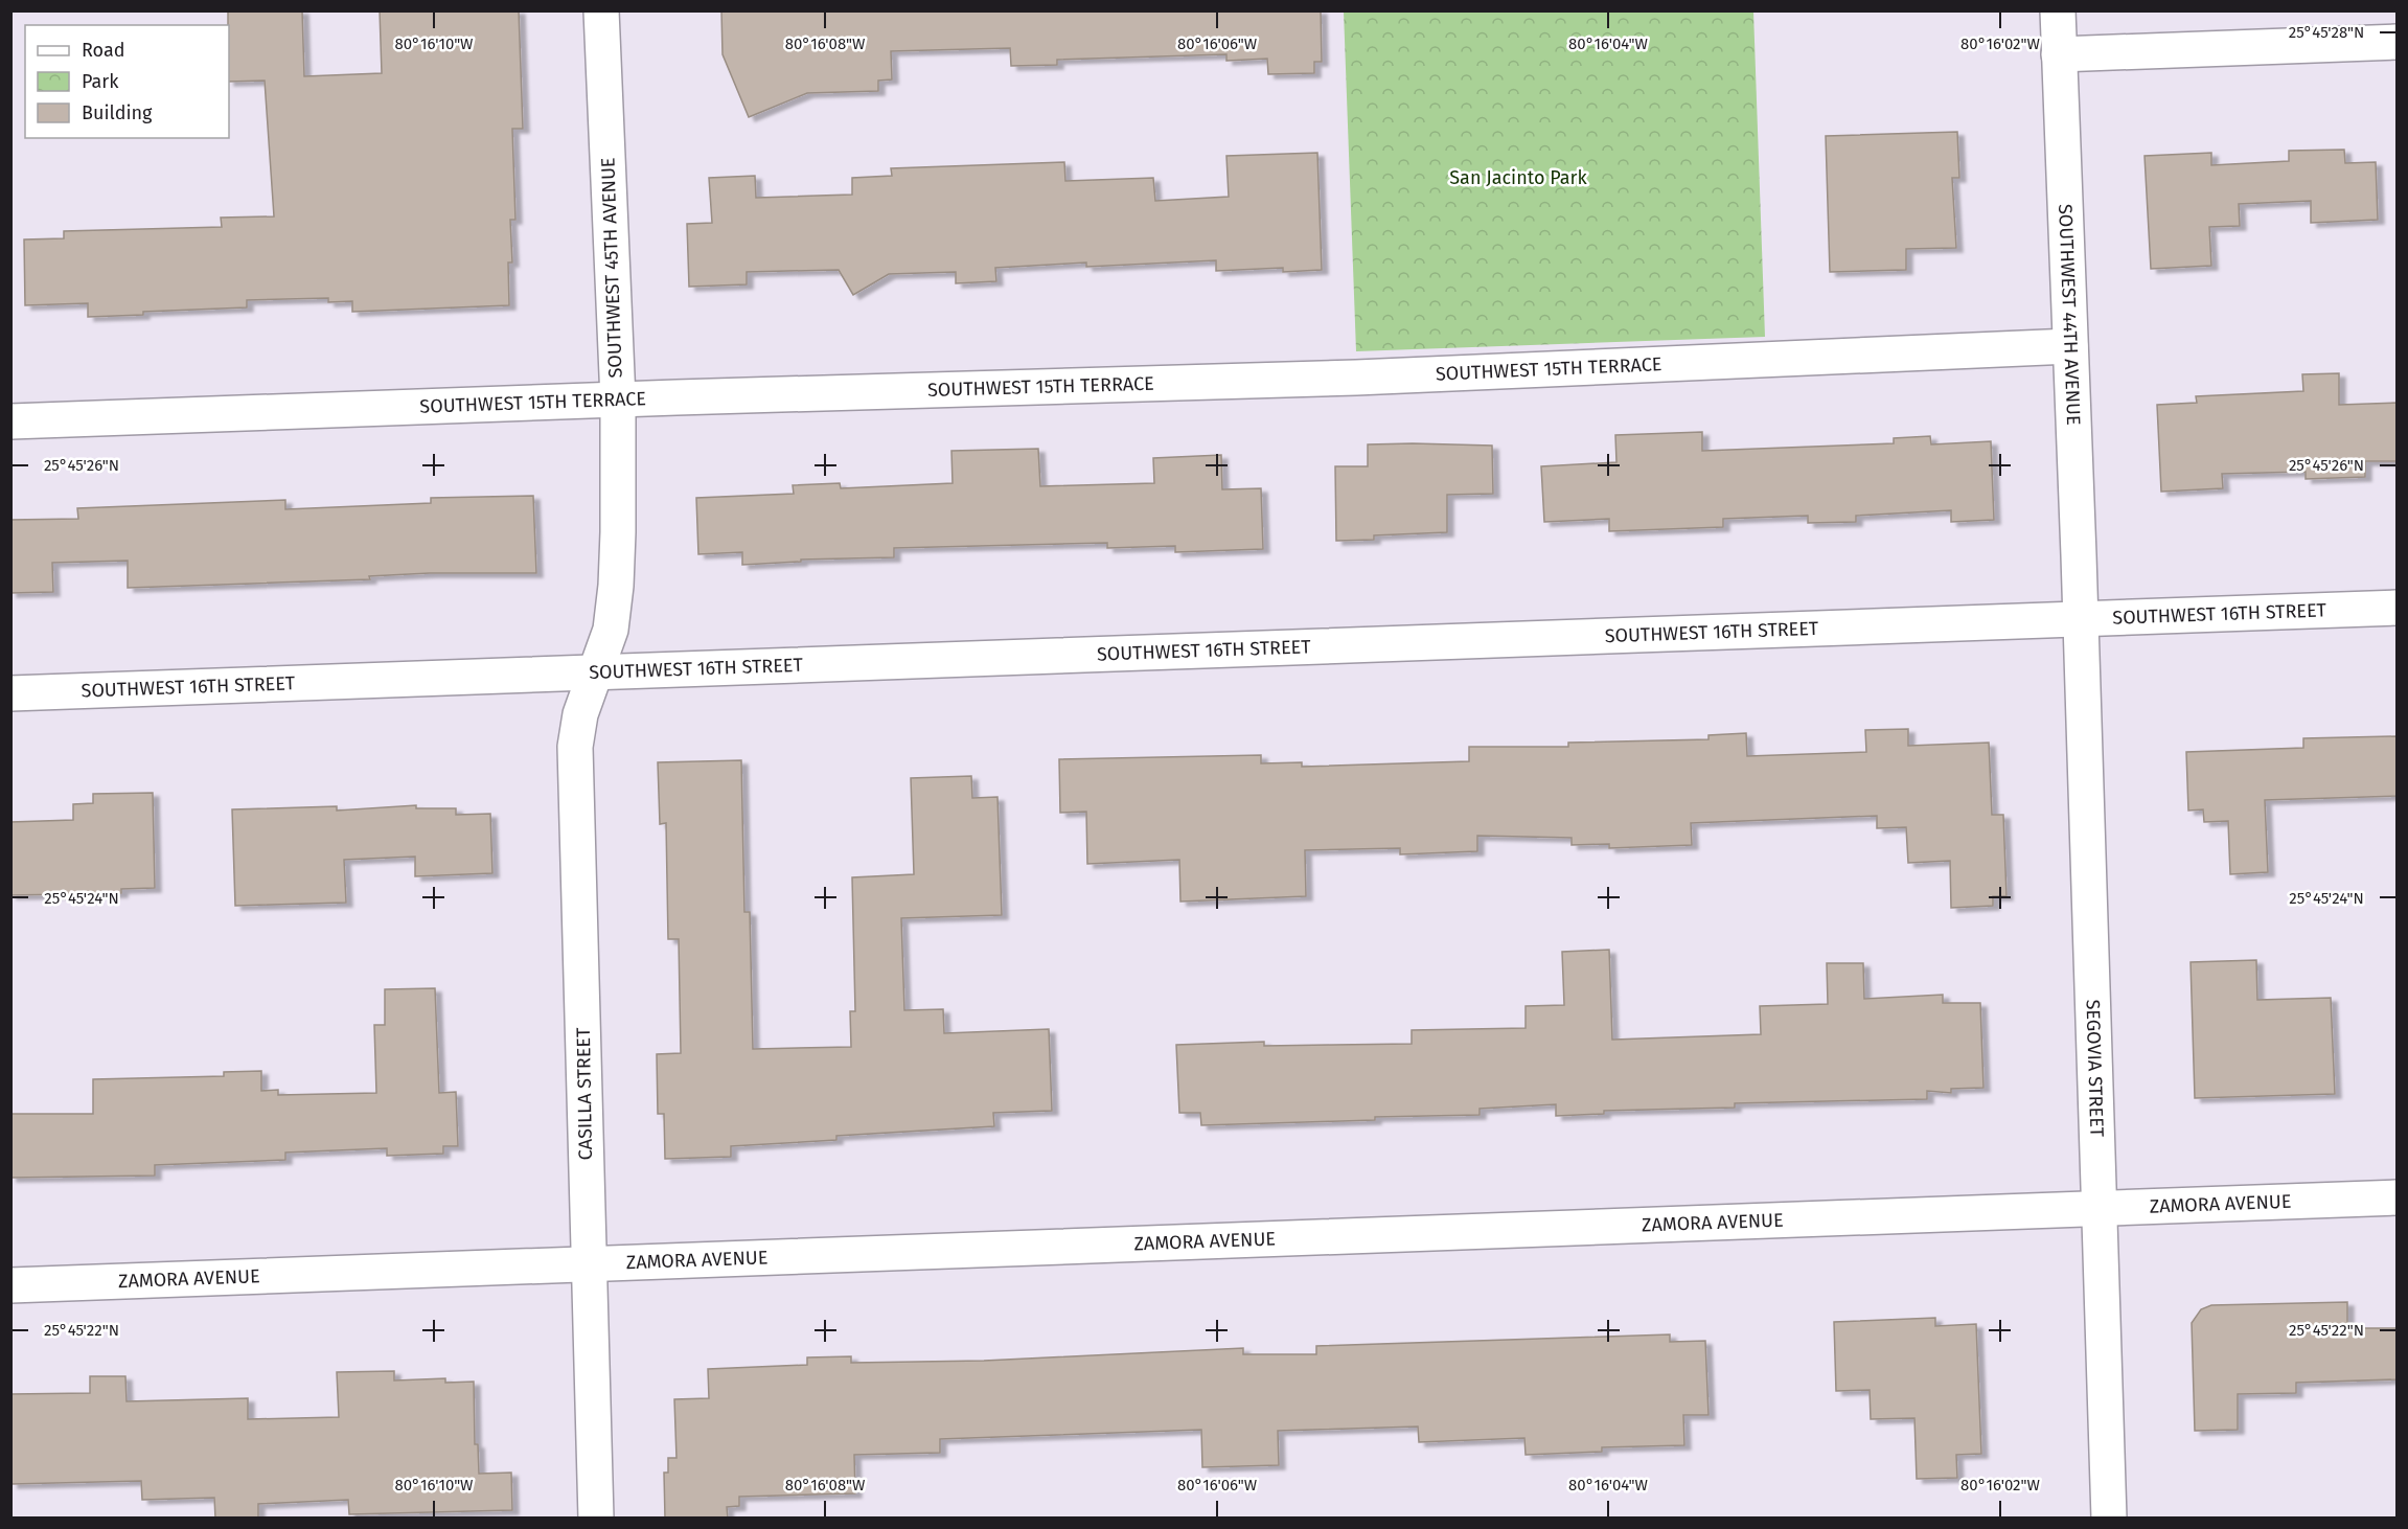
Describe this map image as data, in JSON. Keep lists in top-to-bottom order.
{
  "streets": {
    "street": [
      "SOUTHWEST 45TH AVENUE",
      "SOUTHWEST 44TH AVENUE",
      "SOUTHWEST 15TH TERRACE",
      "SOUTHWEST 16TH STREET",
      "SEGOVIA STREET",
      "CASILLA STREET",
      "ZAMORA AVENUE"
    ]
  },
  "crossings": [
    ["SOUTHWEST 45TH AVENUE", "SOUTHWEST 15TH TERRACE"],
    ["SOUTHWEST 45TH AVENUE", "SOUTHWEST 16TH STREET"],
    ["SOUTHWEST 45TH AVENUE", "CASILLA STREET"],
    ["SOUTHWEST 44TH AVENUE", "SOUTHWEST 15TH TERRACE"],
    ["SOUTHWEST 44TH AVENUE", "SOUTHWEST 16TH STREET"],
    ["SOUTHWEST 44TH AVENUE", "SEGOVIA STREET"],
    ["SOUTHWEST 16TH STREET", "SEGOVIA STREET"],
    ["SOUTHWEST 16TH STREET", "CASILLA STREET"],
    ["SEGOVIA STREET", "ZAMORA AVENUE"],
    ["CASILLA STREET", "ZAMORA AVENUE"]
  ],
  "parks": ["San Jacinto Park"],
  "legend": ["Road", "Park", "Building"],
  "coordinates": [
    "25°45'28\"N",
    "80°16'10\"W",
    "80°16'08\"W",
    "80°16'06\"W",
    "80°16'04\"W",
    "80°16'02\"W",
    "25°45'26\"N",
    "25°45'24\"N",
    "25°45'22\"N"
  ]
}
